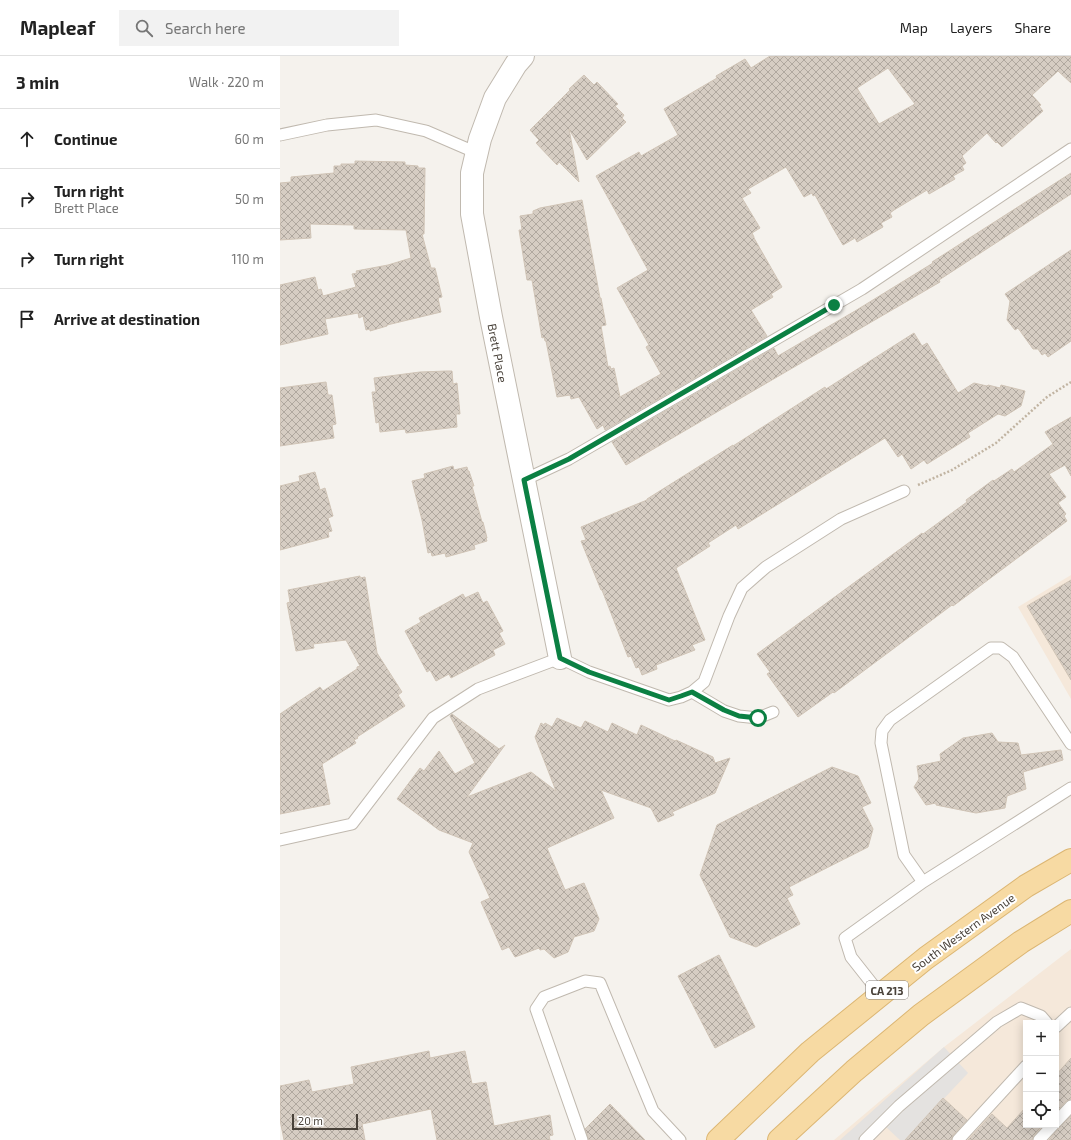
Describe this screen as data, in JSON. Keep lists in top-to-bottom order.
{
  "streets": {
    "main road": ["South Western Avenue", "CA 213"],
    "street": ["Brett Place"]
  },
  "scale_bar": "20 m",
  "page": {
    "header": "Mapleaf",
    "search": "Search here",
    "nav": ["Map", "Layers", "Share"],
    "heading": ["3 min", "Walk · 220 m"],
    "list": [
      ["Continue", "60 m"],
      ["Turn right", "Brett Place", "50 m"],
      ["Turn right", "110 m"],
      "Arrive at destination"
    ],
    "map_buttons": ["+", "−"],
    "scale": "20 m"
  }
}
